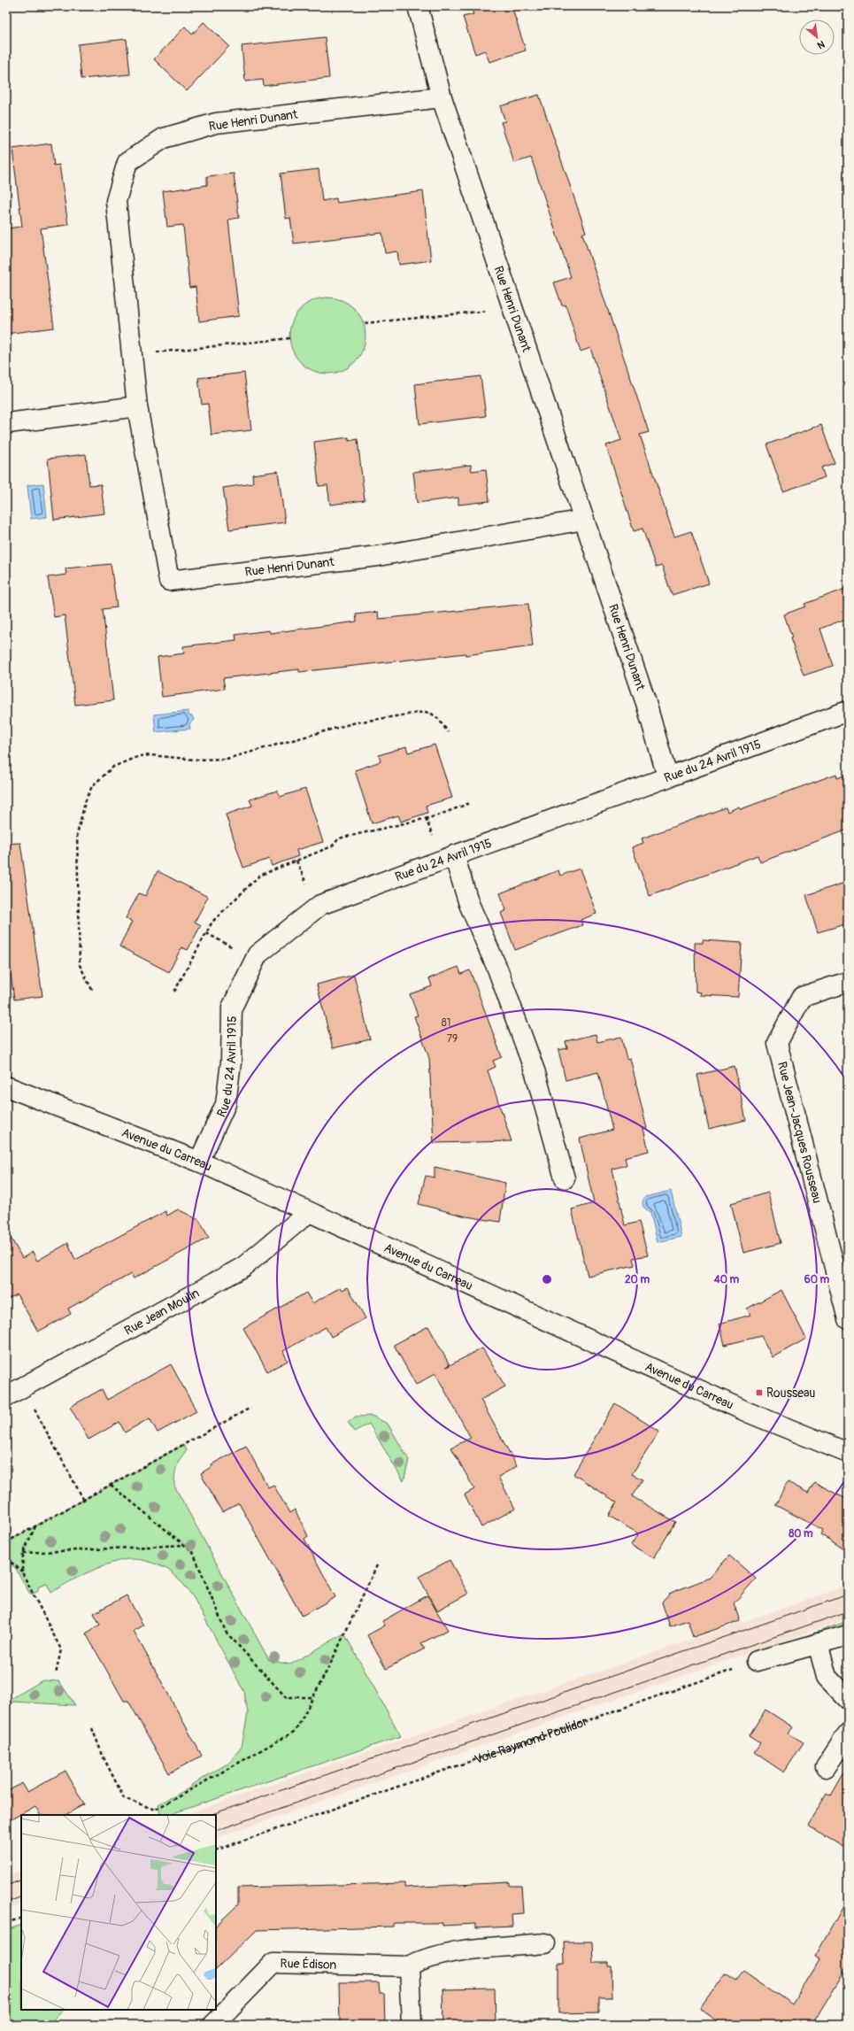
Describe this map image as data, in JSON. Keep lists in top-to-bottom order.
{
  "streets": {
    "street": [
      "Rue Henri Dunant",
      "Rue du 24 Avril 1915",
      "Rue Jean-Jacques Rousseau",
      "Avenue du Carreau",
      "Rue Jean Moulin",
      "Rue Édison"
    ],
    "path": ["Voie Raymond Poulidor"]
  },
  "crossings": [
    ["Rue Henri Dunant", "Rue du 24 Avril 1915"],
    ["Rue du 24 Avril 1915", "Avenue du Carreau"],
    ["Avenue du Carreau", "Rue Jean Moulin"]
  ],
  "places": {
    "transit": ["Rousseau"]
  },
  "house_numbers": ["81", "79"],
  "north": "bottom right",
  "rings": [
    "20 m",
    "40 m",
    "60 m",
    "80 m"
  ]
}
